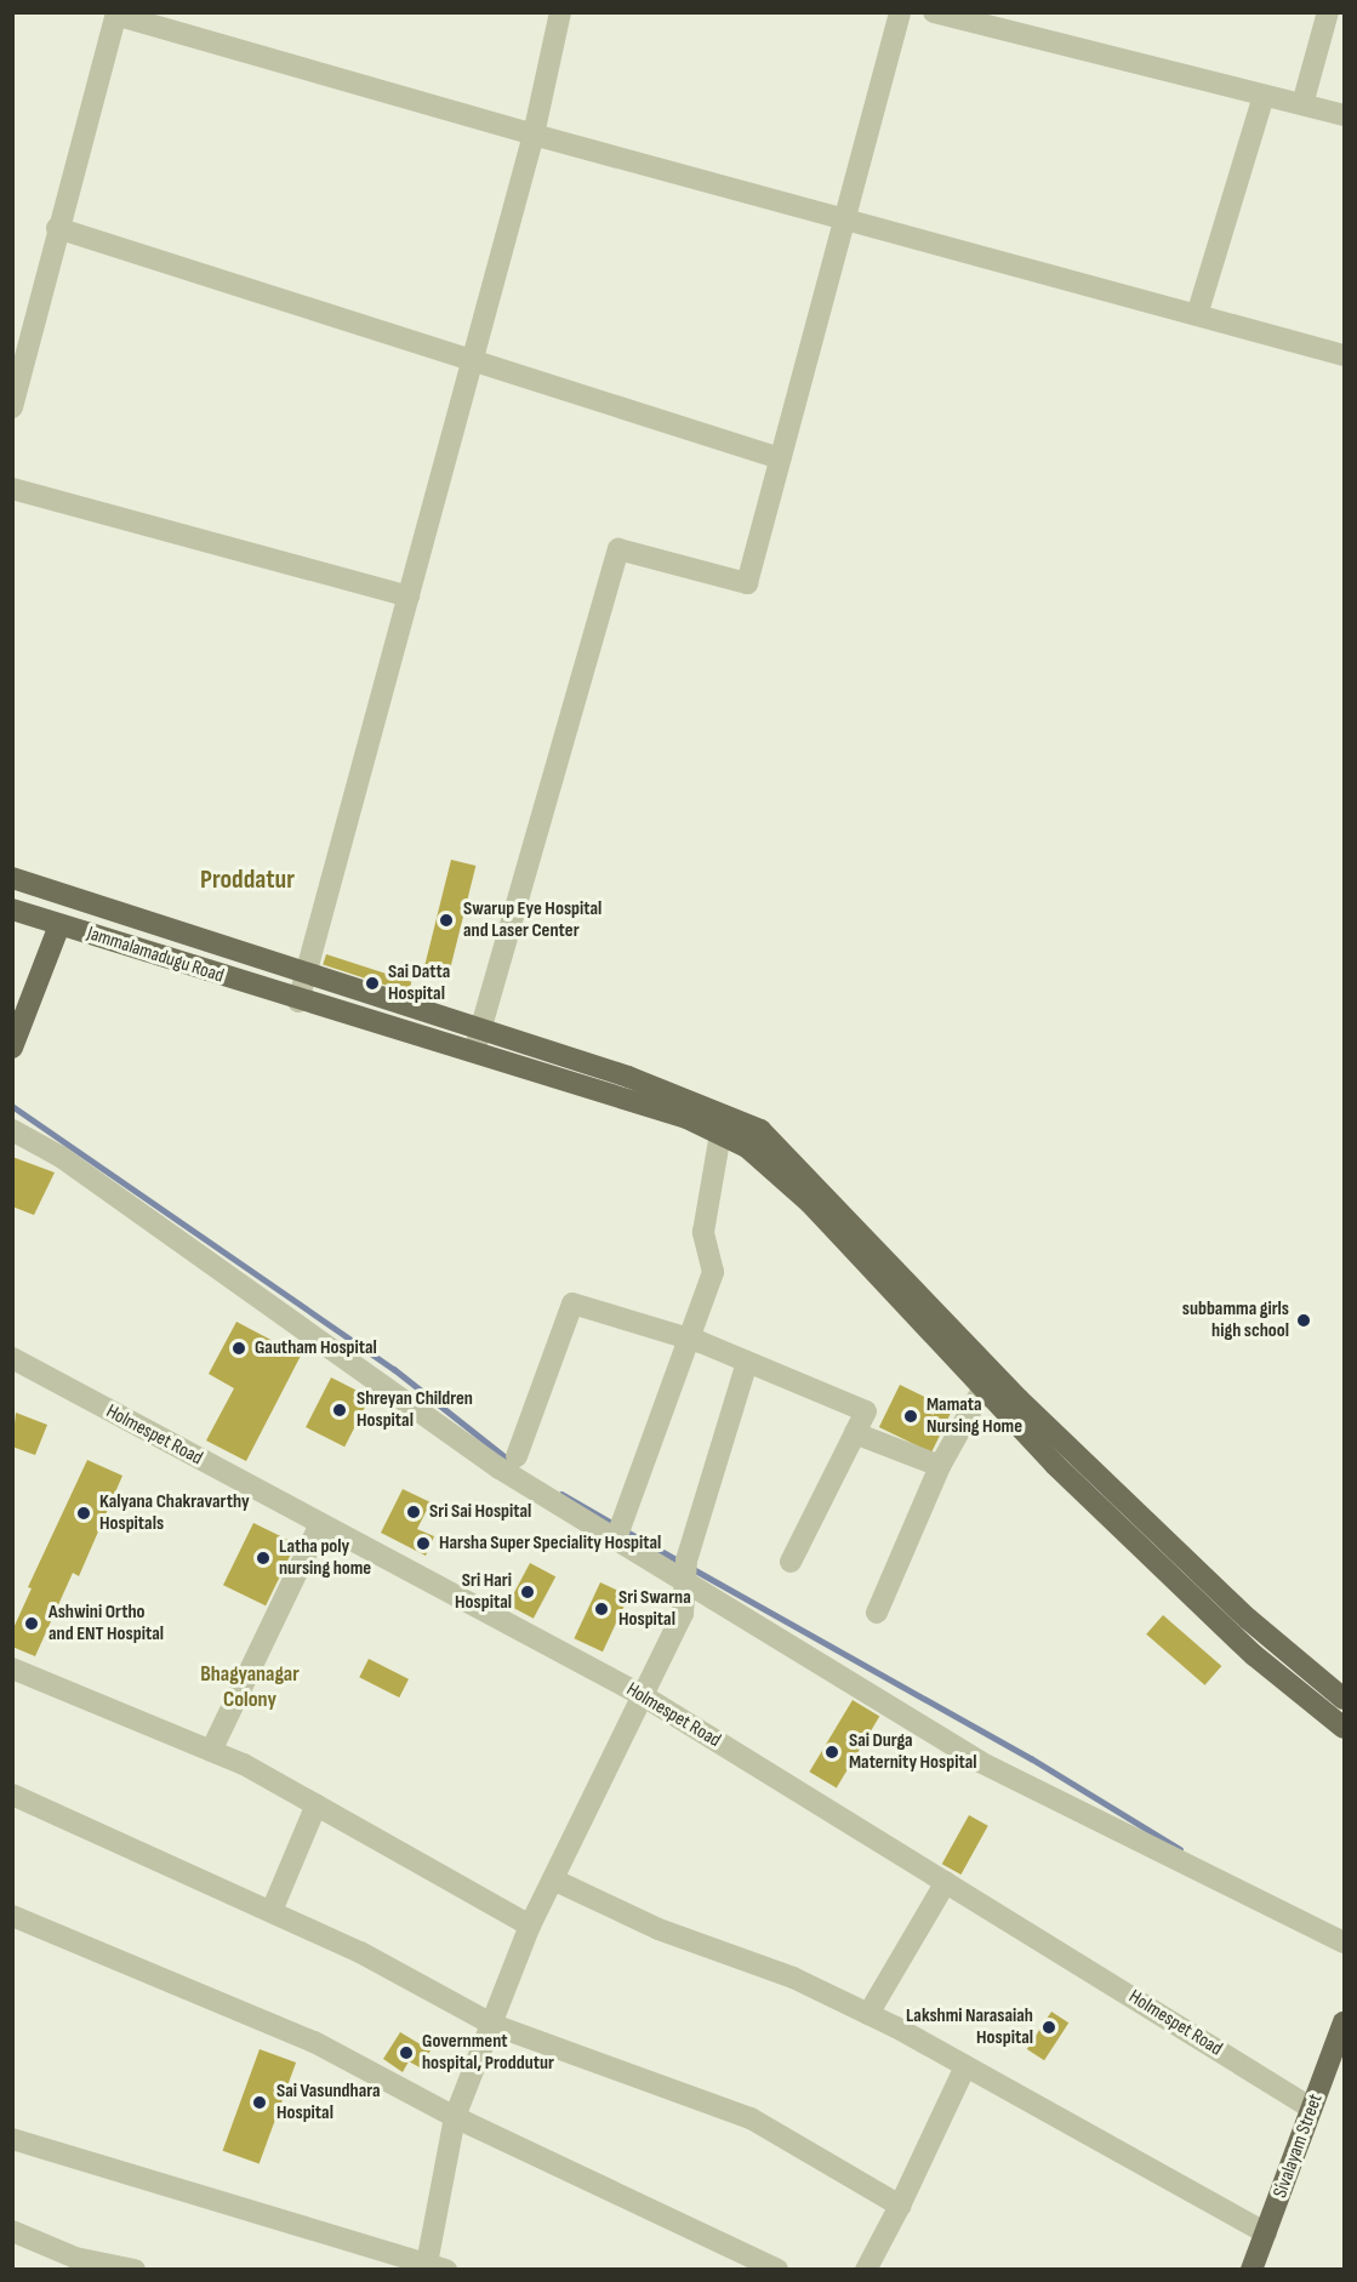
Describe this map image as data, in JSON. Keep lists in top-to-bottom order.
{
  "streets": {
    "main road": ["Jammalamadugu Road", "Sivalayam Street"],
    "street": ["Holmespet Road"]
  },
  "crossings": [
    ["Holmespet Road", "Sivalayam Street"]
  ],
  "districts": ["Proddatur", "Bhagyanagar Colony"],
  "places": [
    "Swarup Eye Hospital and Laser Center",
    "Sai Datta Hospital",
    "subbamma girls high school",
    "Gautham Hospital",
    "Shreyan Children Hospital",
    "Mamata Nursing Home",
    "Sri Sai Hospital",
    "Kalyana Chakravarthy Hospitals",
    "Harsha Super Speciality Hospital",
    "Latha poly nursing home",
    "Sri Hari Hospital",
    "Sri Swarna Hospital",
    "Ashwini Ortho and ENT Hospital",
    "Sai Durga Maternity Hospital",
    "Lakshmi Narasaiah Hospital",
    "Government hospital, Proddutur",
    "Sai Vasundhara Hospital"
  ]
}
